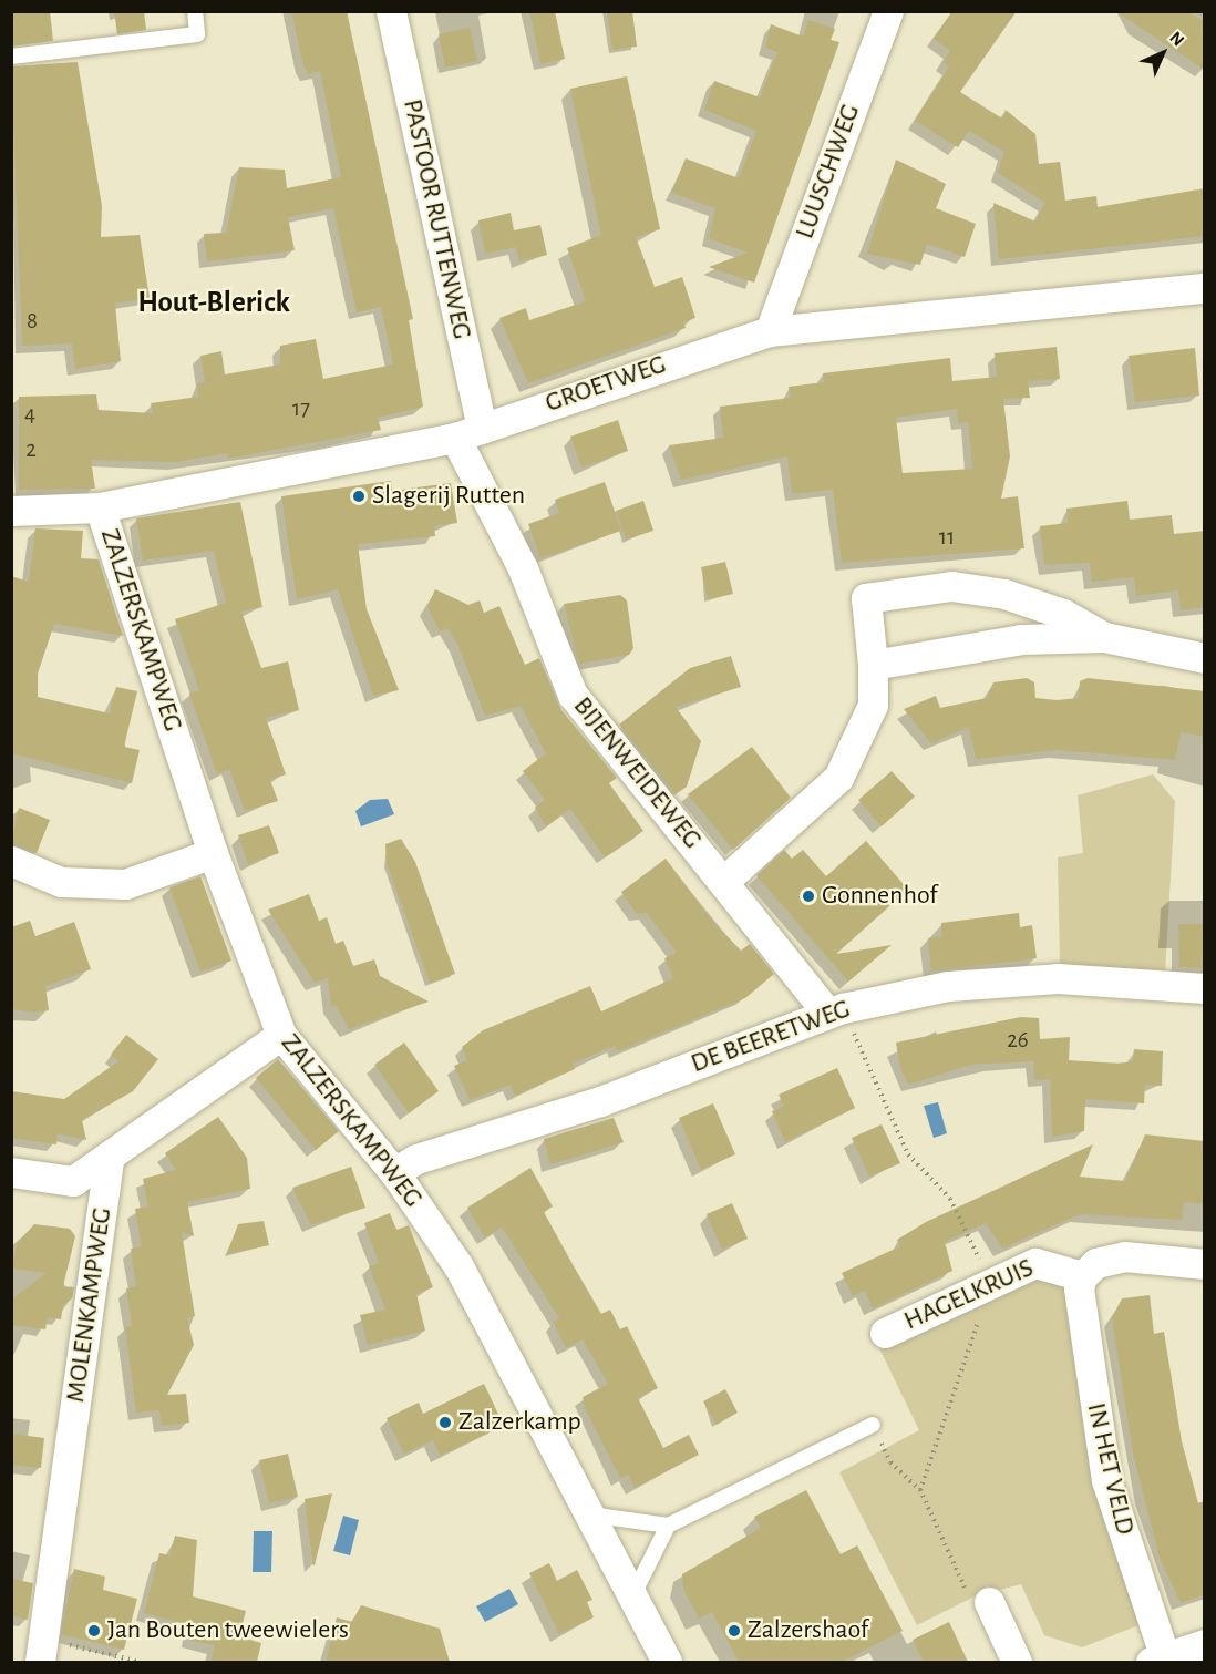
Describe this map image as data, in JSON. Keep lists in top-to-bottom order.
{
  "streets": {
    "street": [
      "LUUSCHWEG",
      "PASTOOR RUTTENWEG",
      "GROETWEG",
      "ZALZERSKAMPWEG",
      "BIJENWEIDEWEG",
      "DE BEERETWEG",
      "HAGELKRUIS",
      "MOLENKAMPWEG",
      "IN HET VELD"
    ]
  },
  "crossings": [
    ["LUUSCHWEG", "GROETWEG"],
    ["PASTOOR RUTTENWEG", "GROETWEG"],
    ["PASTOOR RUTTENWEG", "BIJENWEIDEWEG"],
    ["GROETWEG", "ZALZERSKAMPWEG"],
    ["GROETWEG", "BIJENWEIDEWEG"],
    ["ZALZERSKAMPWEG", "DE BEERETWEG"],
    ["BIJENWEIDEWEG", "DE BEERETWEG"],
    ["HAGELKRUIS", "IN HET VELD"]
  ],
  "districts": ["Hout-Blerick"],
  "places": [
    "Slagerij Rutten",
    "Gonnenhof",
    "Zalzerkamp",
    "Jan Bouten tweewielers",
    "Zalzershaof"
  ],
  "house_numbers": [
    "8",
    "17",
    "4",
    "2",
    "11",
    "26"
  ],
  "north": "top right"
}
